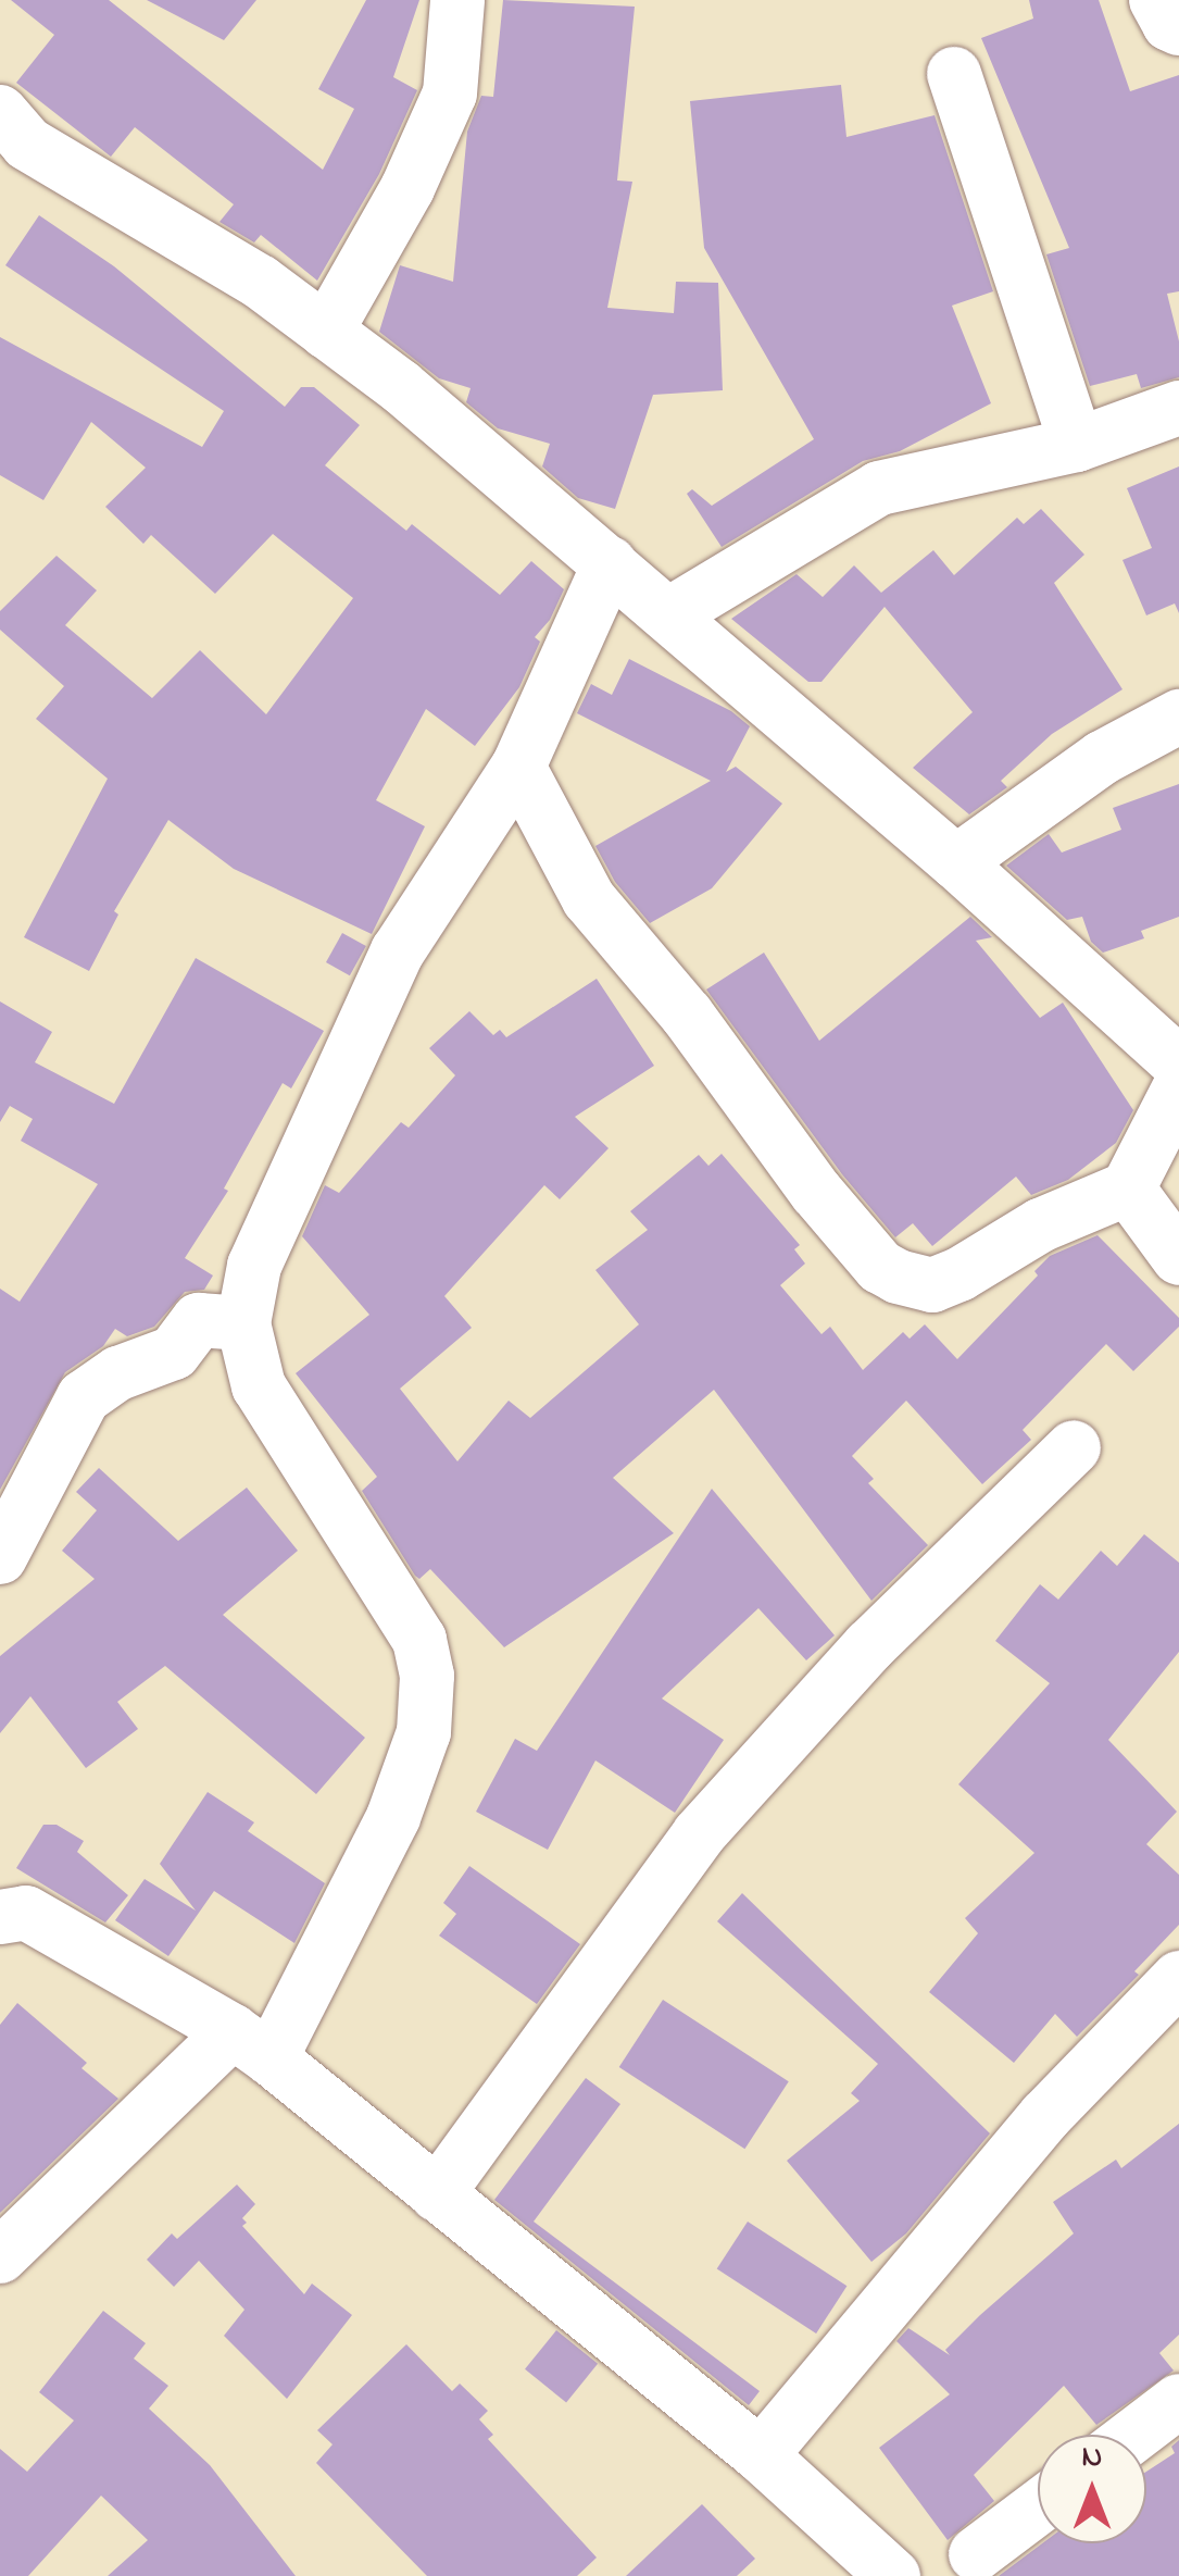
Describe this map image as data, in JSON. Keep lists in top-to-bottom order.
{
  "north": "top"
}
